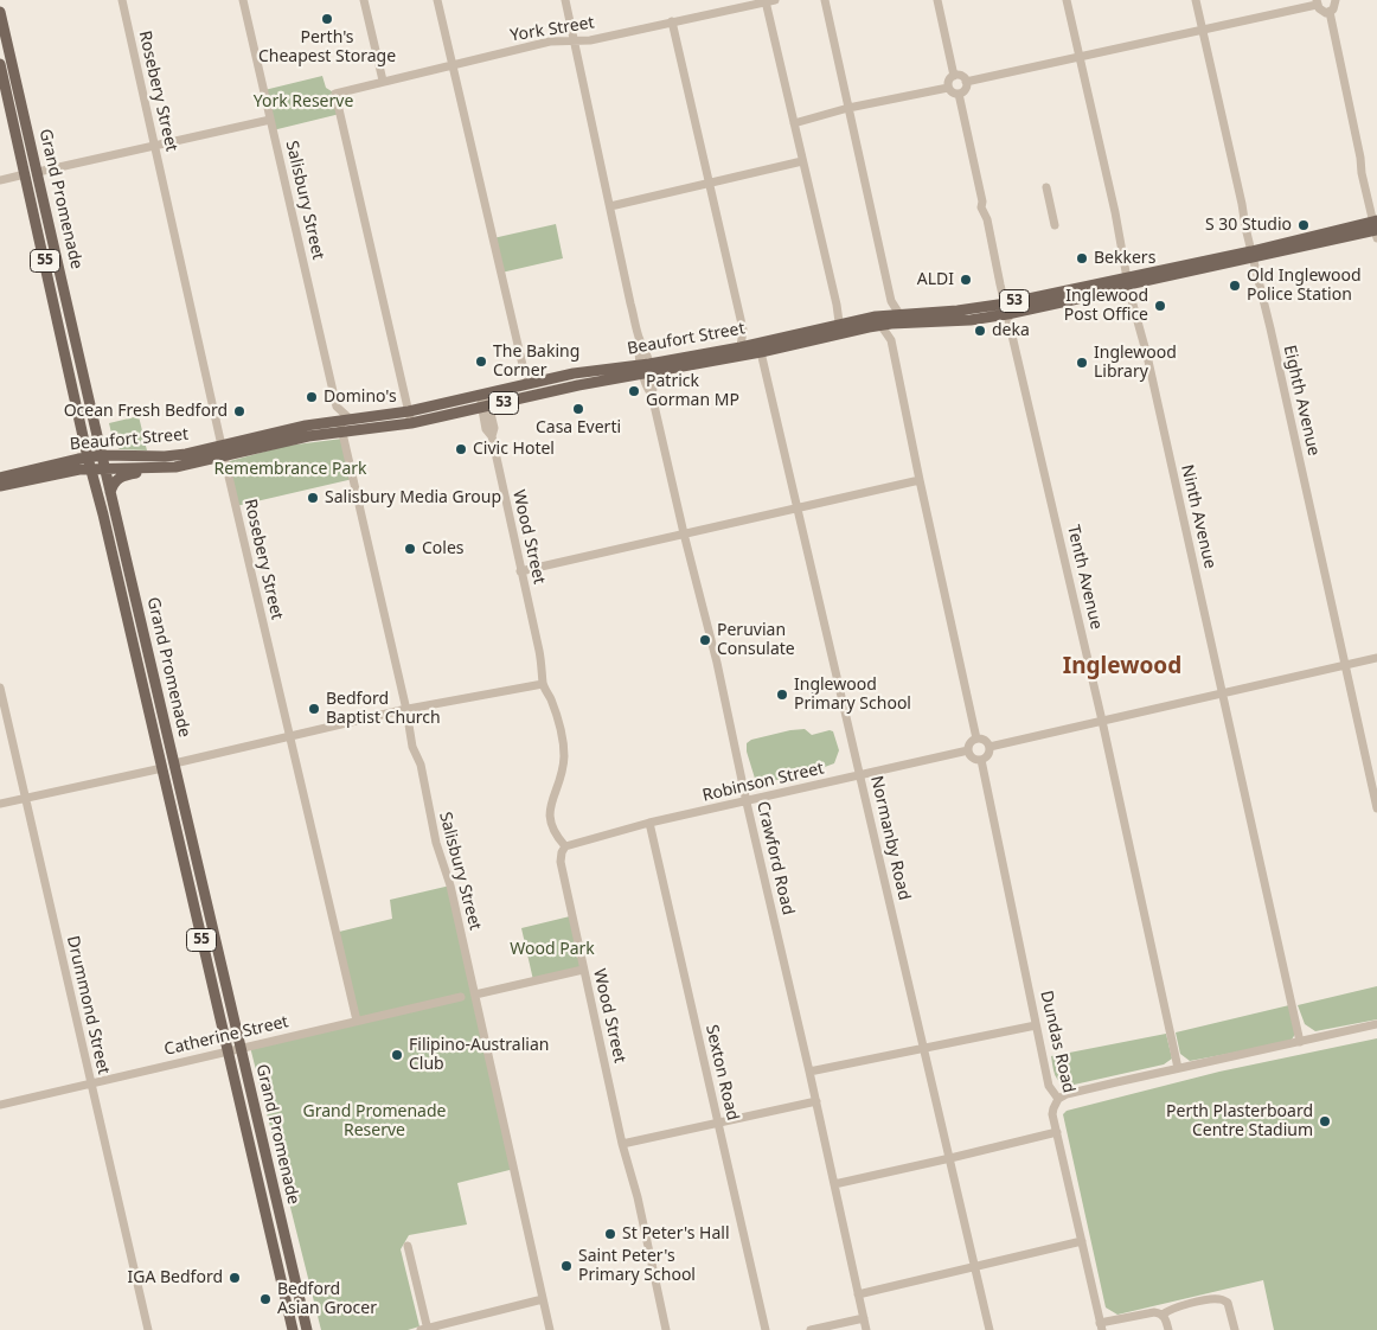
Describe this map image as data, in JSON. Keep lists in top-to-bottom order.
{
  "streets": {
    "main road": [
      "Grand Promenade",
      "55",
      "53",
      "Beaufort Street"
    ],
    "street": [
      "York Street",
      "Rosebery Street",
      "Salisbury Street",
      "Eighth Avenue",
      "Ninth Avenue",
      "Wood Street",
      "Tenth Avenue",
      "Robinson Street",
      "Normanby Road",
      "Crawford Road",
      "Drummond Street",
      "Catherine Street",
      "Dundas Road",
      "Sexton Road"
    ]
  },
  "crossings": [
    ["York Street", "Beaufort Street"],
    ["York Street", "Crawford Road"],
    ["Rosebery Street", "Beaufort Street"],
    ["Rosebery Street", "Catherine Street"],
    ["Grand Promenade", "Beaufort Street"],
    ["Grand Promenade", "Catherine Street"],
    ["Salisbury Street", "Beaufort Street"],
    ["Beaufort Street", "Eighth Avenue"],
    ["Beaufort Street", "Ninth Avenue"],
    ["Beaufort Street", "Wood Street"],
    ["Beaufort Street", "Tenth Avenue"],
    ["Beaufort Street", "Normanby Road"],
    ["Beaufort Street", "Crawford Road"],
    ["Wood Street", "Robinson Street"],
    ["Robinson Street", "Normanby Road"],
    ["Robinson Street", "Crawford Road"],
    ["Robinson Street", "Dundas Road"],
    ["Robinson Street", "Sexton Road"],
    ["Drummond Street", "Catherine Street"]
  ],
  "districts": ["Inglewood"],
  "parks": [
    "York Reserve",
    "Remembrance Park",
    "Wood Park",
    "Grand Promenade Reserve"
  ],
  "places": [
    "Perth's Cheapest Storage",
    "S 30 Studio",
    "Bekkers",
    "ALDI",
    "Old Inglewood Police Station",
    "Inglewood Post Office",
    "deka",
    "The Baking Corner",
    "Inglewood Library",
    "Patrick Gorman MP",
    "Domino's",
    "Casa Everti",
    "Ocean Fresh Bedford",
    "Civic Hotel",
    "Salisbury Media Group",
    "Coles",
    "Peruvian Consulate",
    "Inglewood Primary School",
    "Bedford Baptist Church",
    "Filipino-Australian Club",
    "Perth Plasterboard Centre Stadium",
    "St Peter's Hall",
    "Saint Peter's Primary School",
    "IGA Bedford",
    "Bedford Asian Grocer"
  ]
}
